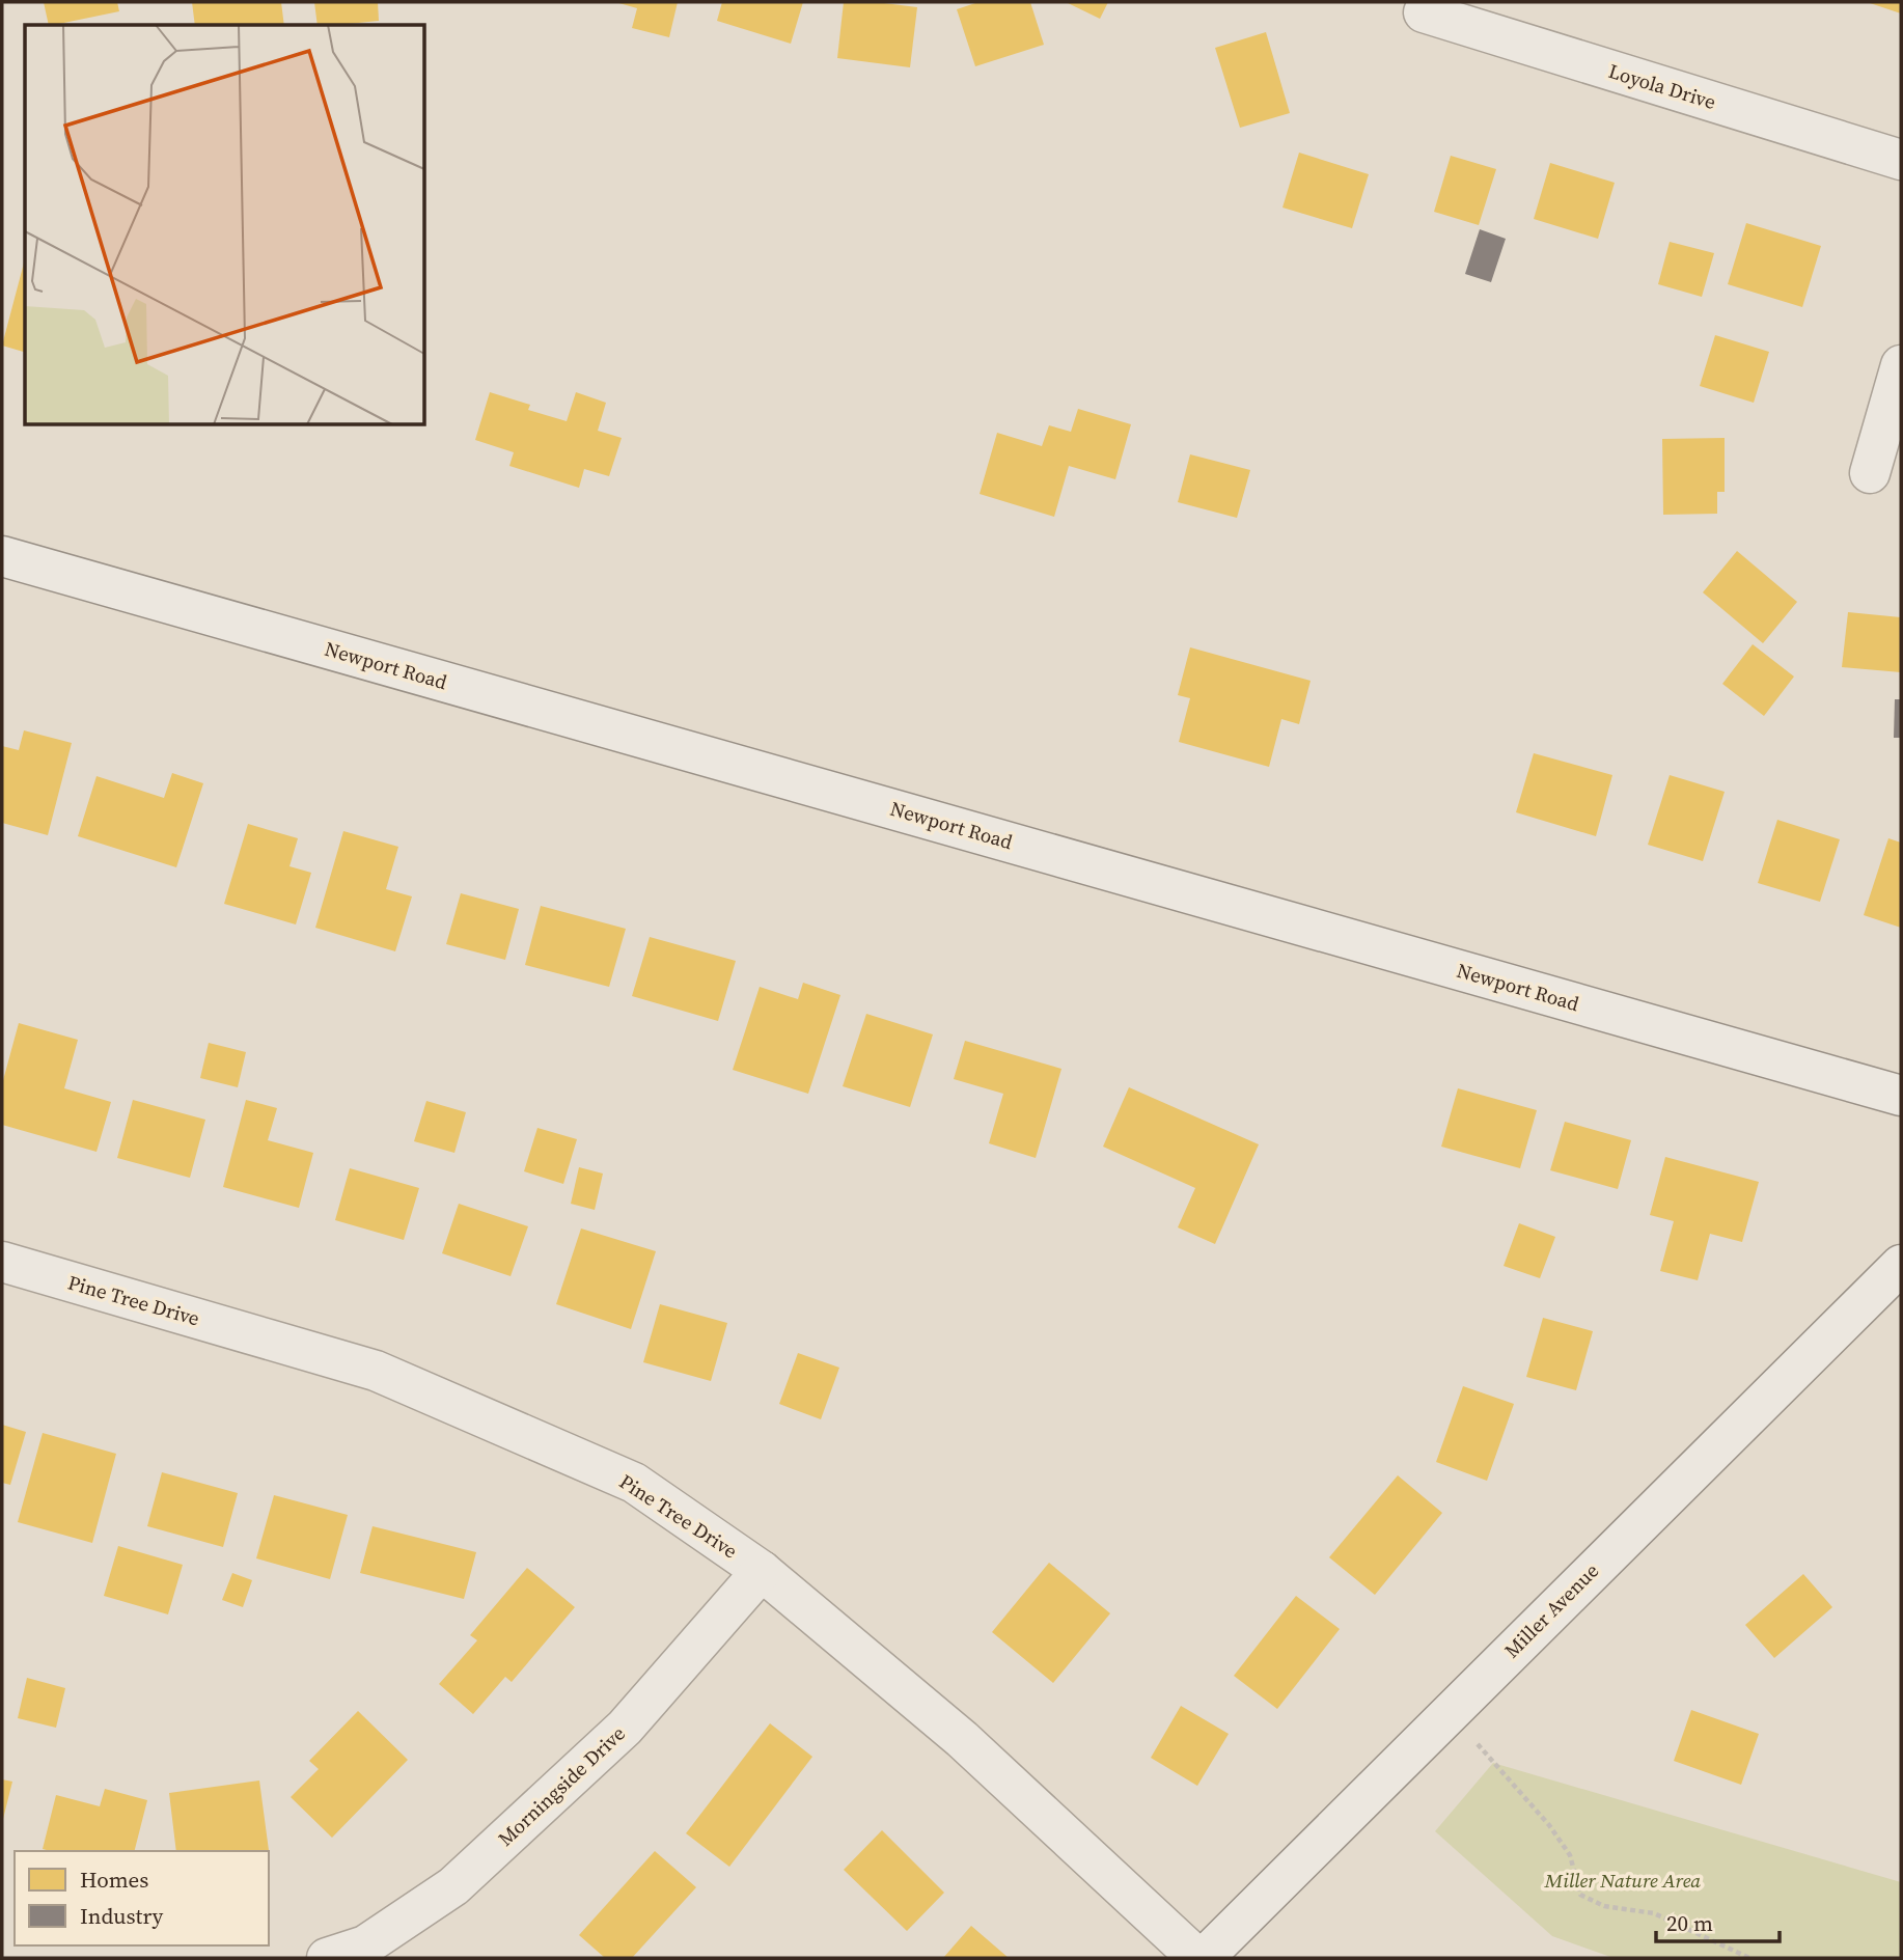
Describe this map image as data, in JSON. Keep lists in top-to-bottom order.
{
  "streets": {
    "street": [
      "Loyola Drive",
      "Newport Road",
      "Pine Tree Drive",
      "Miller Avenue",
      "Morningside Drive"
    ]
  },
  "crossings": [
    ["Pine Tree Drive", "Morningside Drive"]
  ],
  "parks": ["Miller Nature Area"],
  "legend": ["Homes", "Industry"],
  "scale_bar": "20 m"
}
